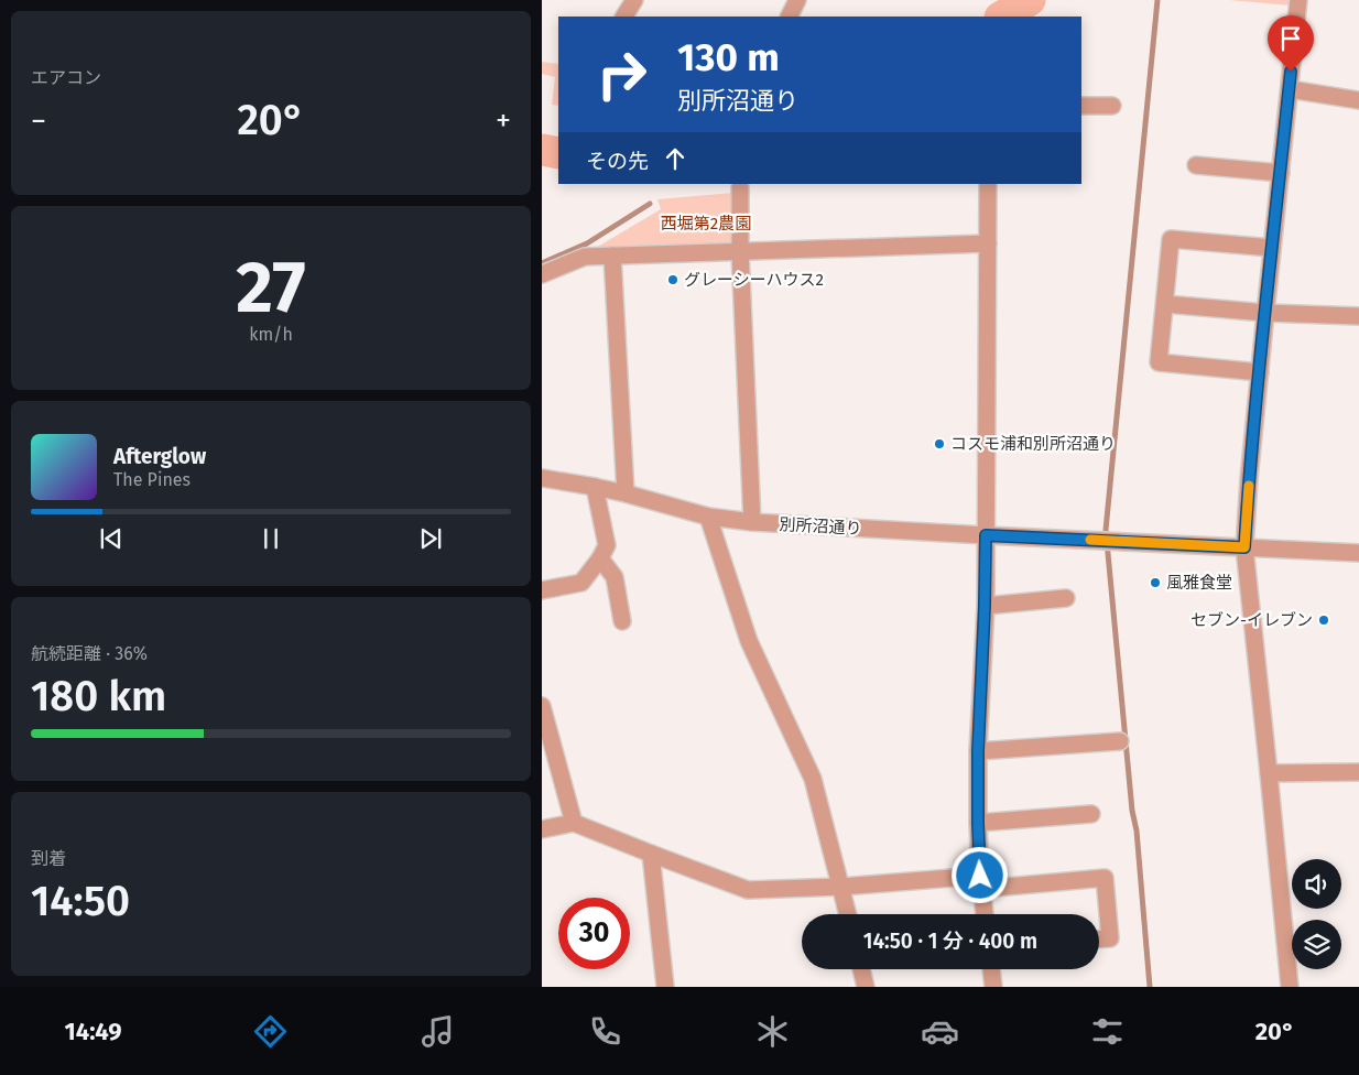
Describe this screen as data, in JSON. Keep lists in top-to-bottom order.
{
  "streets": {
    "street": ["別所沼通り"]
  },
  "parks": ["西堀第2農園"],
  "places": [
    "グレーシーハウス2",
    "コスモ浦和別所沼通り",
    "風雅食堂",
    "セブン-イレブン"
  ],
  "page": {
    "tile": [
      "エアコン",
      ["27", "km/h"],
      ["航続距離 · 36%", "180 km"],
      ["到着", "14:50"]
    ],
    "turn": ["130 m", "別所沼通り"],
    "heat": ["−", "20°", "+"],
    "then": "その先",
    "song": ["Afterglow", "The Pines"],
    "limit": "30",
    "trip": "14:50 · 1 分 · 400 m",
    "tabs": ["14:49", "20°"]
  }
}
